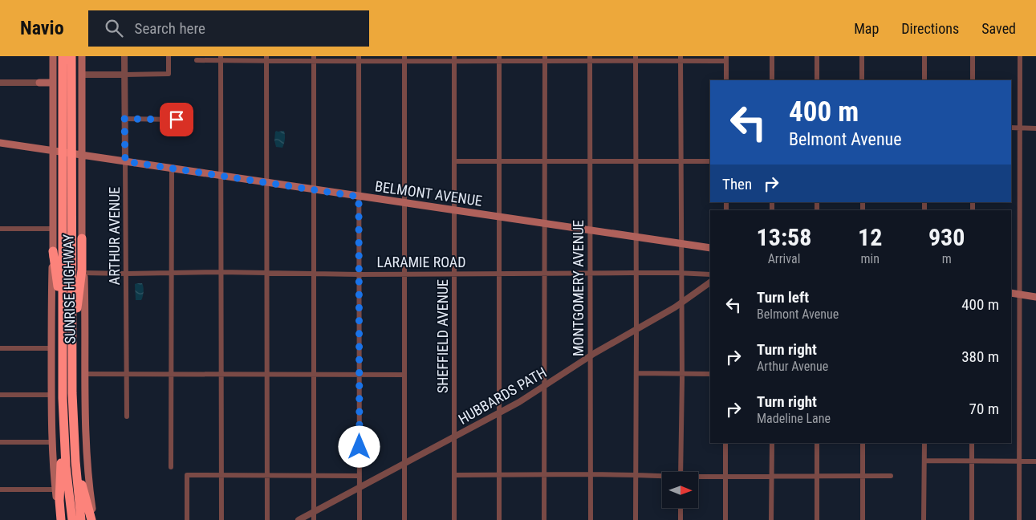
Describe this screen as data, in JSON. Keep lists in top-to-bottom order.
{
  "streets": {
    "highway": ["SUNRISE HIGHWAY"],
    "main road": ["BELMONT AVENUE"],
    "street": [
      "ARTHUR AVENUE",
      "LARAMIE ROAD",
      "MONTGOMERY AVENUE",
      "SHEFFIELD AVENUE",
      "HUBBARDS PATH"
    ]
  },
  "crossings": [
    ["BELMONT AVENUE", "ARTHUR AVENUE"],
    ["BELMONT AVENUE", "MONTGOMERY AVENUE"],
    ["BELMONT AVENUE", "SHEFFIELD AVENUE"],
    ["ARTHUR AVENUE", "LARAMIE ROAD"],
    ["LARAMIE ROAD", "MONTGOMERY AVENUE"],
    ["LARAMIE ROAD", "SUNRISE HIGHWAY"],
    ["LARAMIE ROAD", "SHEFFIELD AVENUE"],
    ["MONTGOMERY AVENUE", "HUBBARDS PATH"],
    ["SHEFFIELD AVENUE", "HUBBARDS PATH"]
  ],
  "north": "right",
  "page": {
    "header": "Navio",
    "search": "Search here",
    "nav": ["Map", "Directions", "Saved"],
    "turn": ["400 m", "Belmont Avenue"],
    "then": "Then",
    "eta": [
      "13:58",
      "Arrival",
      "12",
      "min",
      "930",
      "m"
    ],
    "list": [
      {
        "name": "Turn left",
        "note": "Belmont Avenue",
        "value": "400 m"
      },
      {
        "name": "Turn right",
        "note": "Arthur Avenue",
        "value": "380 m"
      },
      {
        "name": "Turn right",
        "note": "Madeline Lane",
        "value": "70 m"
      }
    ]
  }
}
